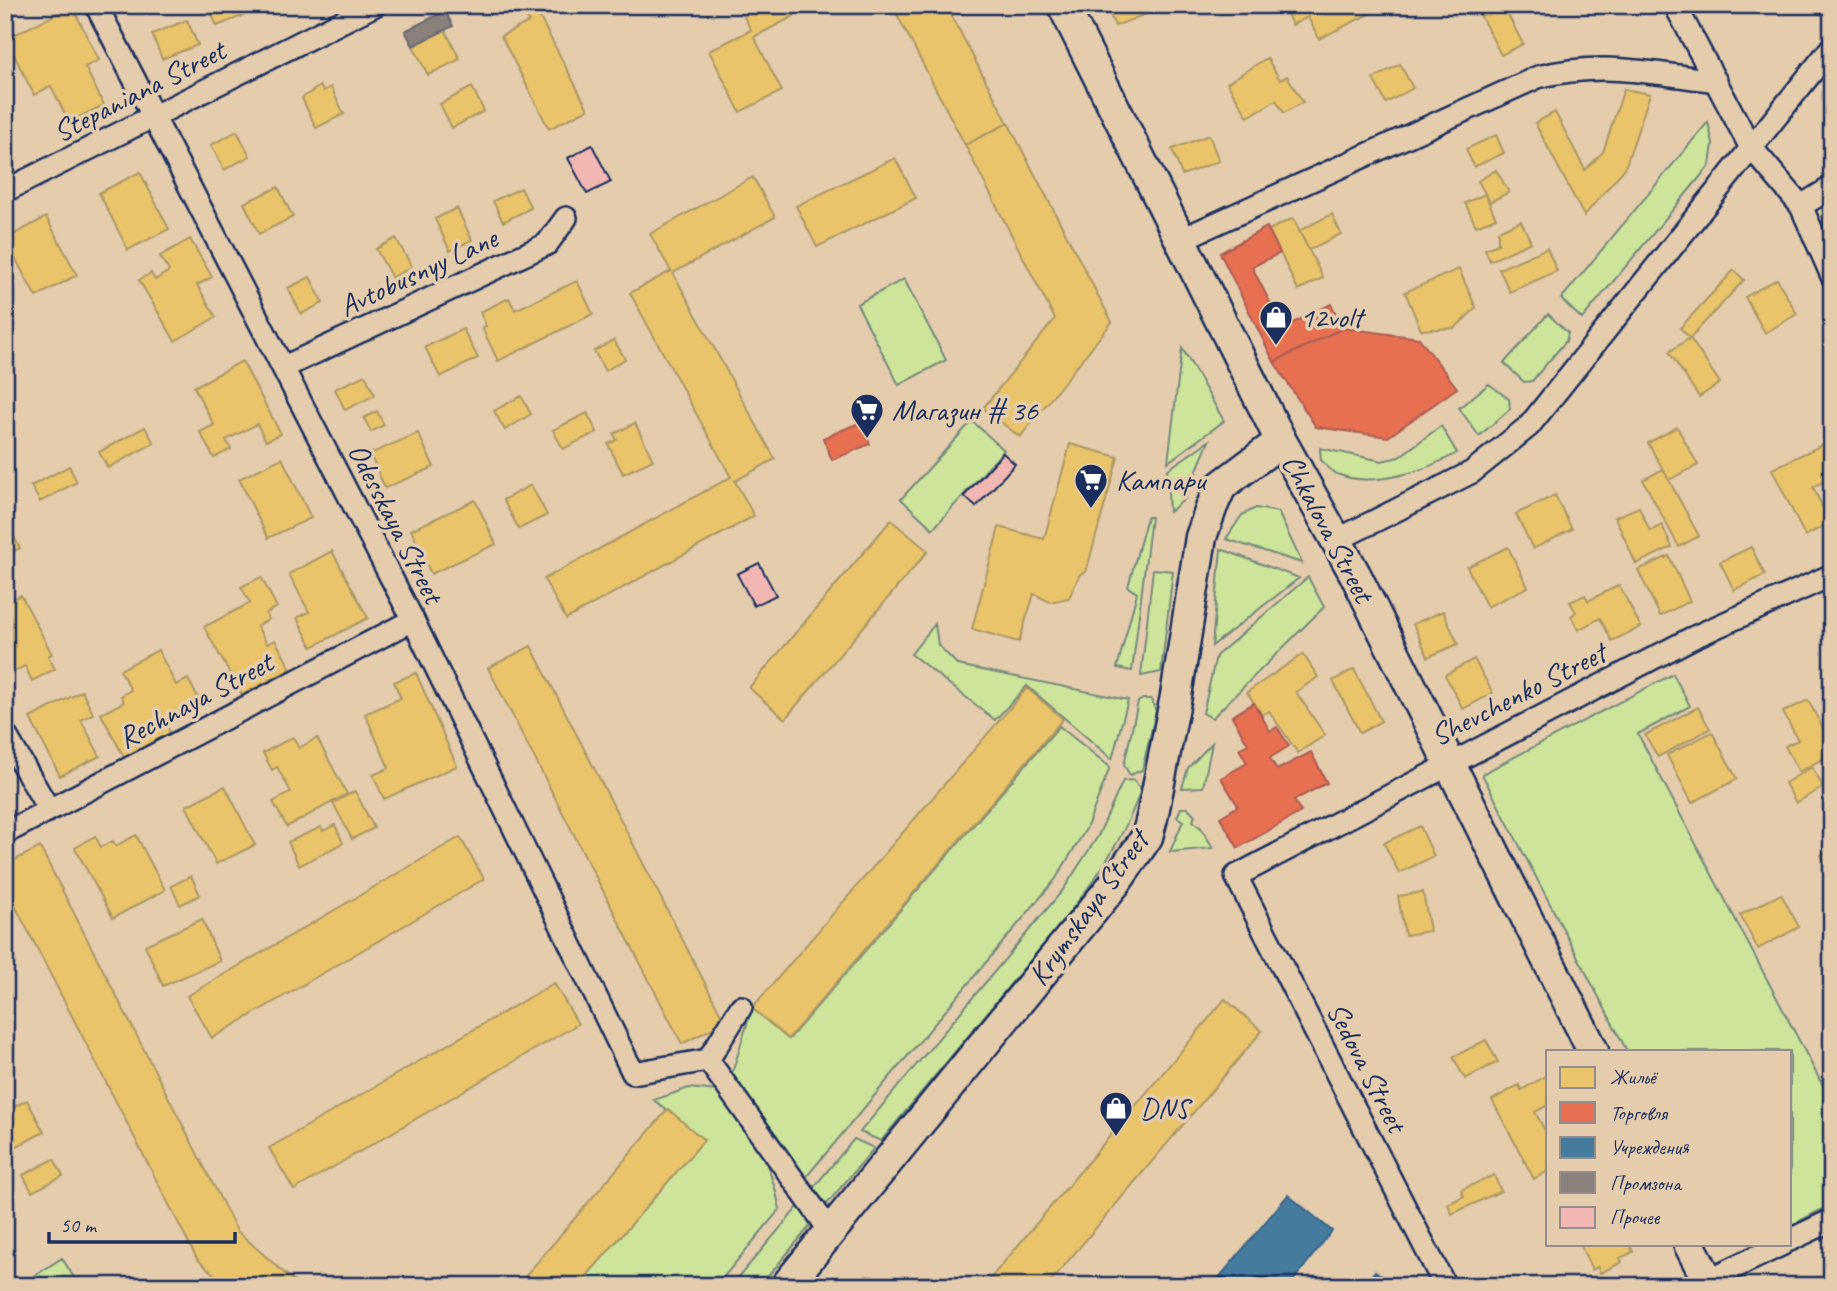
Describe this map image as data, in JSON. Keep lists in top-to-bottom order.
{
  "streets": {
    "main road": ["Chkalova Street", "Krymskaya Street"],
    "street": [
      "Stepaniana Street",
      "Avtobusnyy Lane",
      "Odesskaya Street",
      "Shevchenko Street",
      "Rechnaya Street",
      "Sedova Street"
    ]
  },
  "crossings": [
    ["Stepaniana Street", "Odesskaya Street"],
    ["Avtobusnyy Lane", "Odesskaya Street"],
    ["Odesskaya Street", "Rechnaya Street"],
    ["Chkalova Street", "Shevchenko Street"],
    ["Chkalova Street", "Krymskaya Street"],
    ["Shevchenko Street", "Sedova Street"]
  ],
  "places": {
    "shop": ["12volt", "DNS"],
    "supermarket": ["Магазин # 36", "Кампари"]
  },
  "legend": [
    "Жильё",
    "Торговля",
    "Учреждения",
    "Промзона",
    "Прочее"
  ],
  "scale_bar": "50 m"
}
